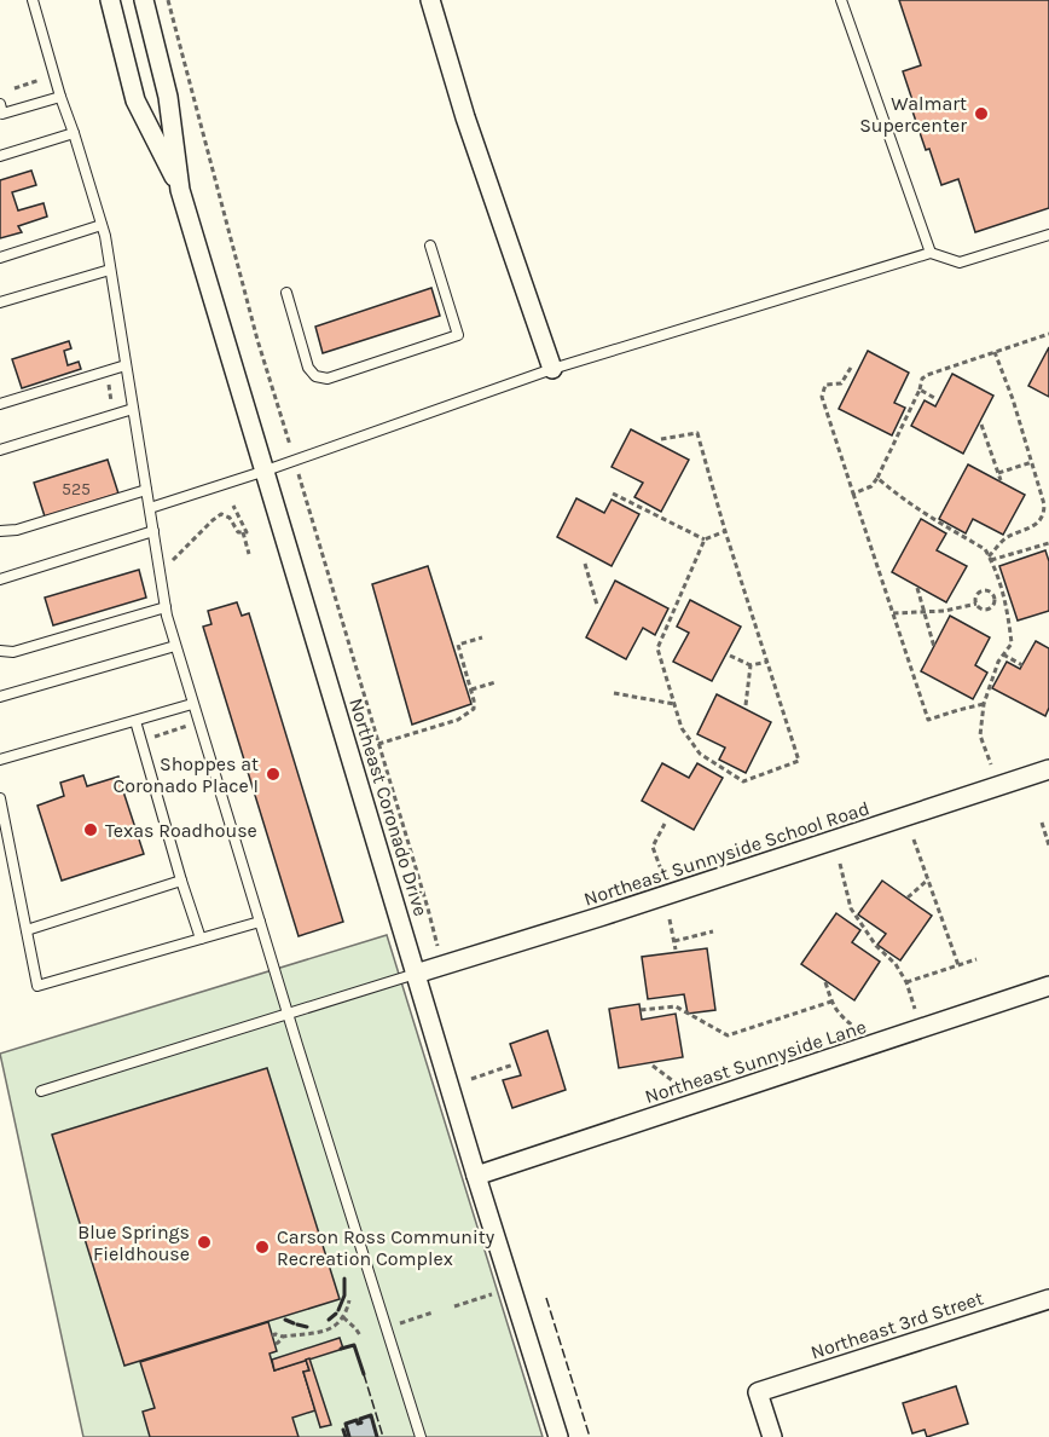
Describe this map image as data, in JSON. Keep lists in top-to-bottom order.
{
  "streets": {
    "street": [
      "Northeast Coronado Drive",
      "Northeast Sunnyside School Road",
      "Northeast Sunnyside Lane",
      "Northeast 3rd Street"
    ]
  },
  "crossings": [
    ["Northeast Coronado Drive", "Northeast Sunnyside School Road"],
    ["Northeast Coronado Drive", "Northeast Sunnyside Lane"]
  ],
  "places": [
    "Walmart Supercenter",
    "Shoppes at Coronado Place I",
    "Texas Roadhouse",
    "Blue Springs Fieldhouse",
    "Carson Ross Community Recreation Complex"
  ],
  "house_numbers": ["525"]
}
